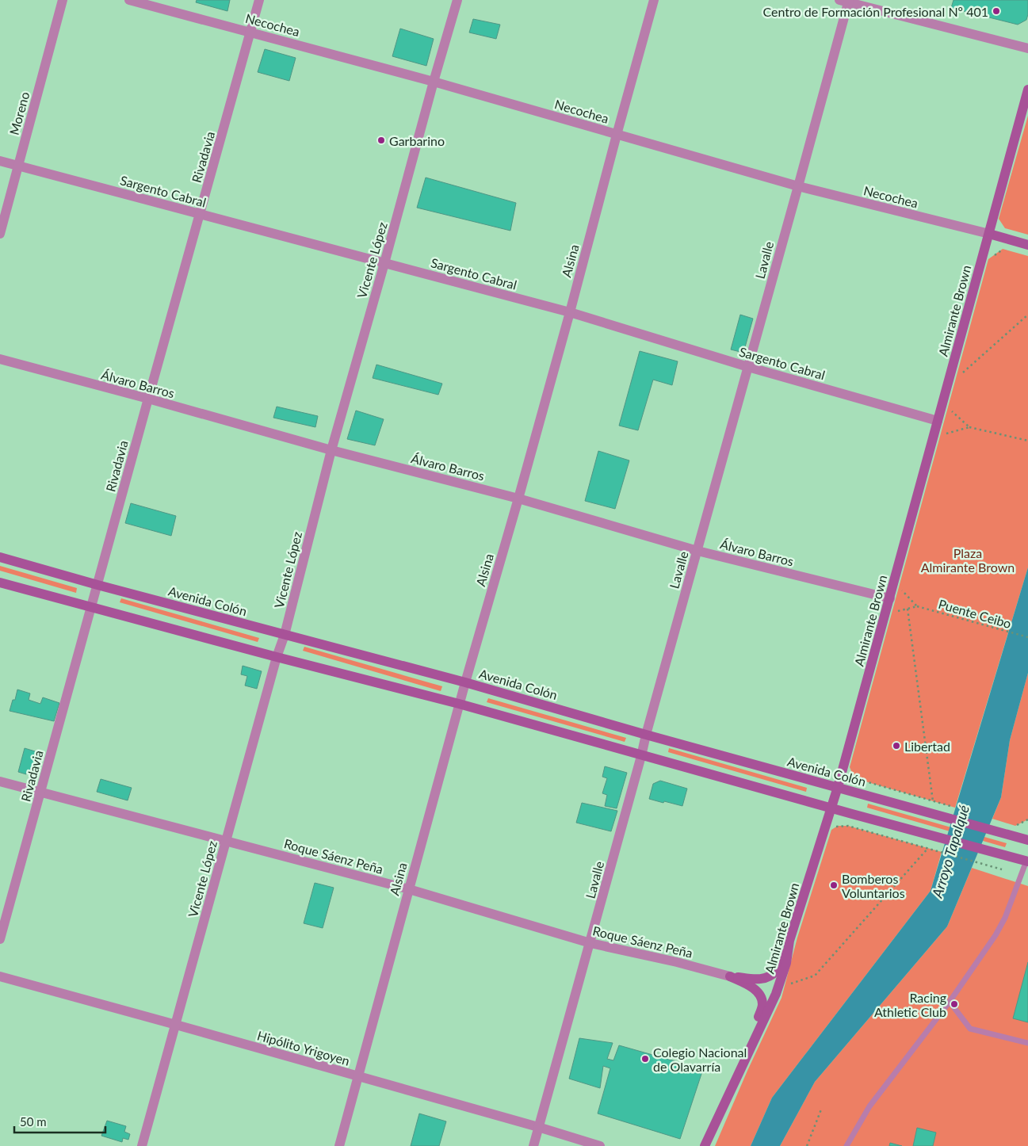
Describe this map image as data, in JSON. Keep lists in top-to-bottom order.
{
  "streets": {
    "main road": ["Necochea", "Almirante Brown", "Avenida Colón"],
    "street": [
      "Moreno",
      "Rivadavia",
      "Sargento Cabral",
      "Vicente López",
      "Lavalle",
      "Alsina",
      "Álvaro Barros",
      "Roque Sáenz Peña",
      "Hipólito Yrigoyen"
    ],
    "path": ["Puente Ceibo"]
  },
  "crossings": [
    ["Necochea", "Rivadavia"],
    ["Necochea", "Vicente López"],
    ["Necochea", "Lavalle"],
    ["Necochea", "Alsina"],
    ["Necochea", "Almirante Brown"],
    ["Moreno", "Sargento Cabral"],
    ["Rivadavia", "Sargento Cabral"],
    ["Rivadavia", "Álvaro Barros"],
    ["Rivadavia", "Avenida Colón"],
    ["Rivadavia", "Roque Sáenz Peña"],
    ["Sargento Cabral", "Vicente López"],
    ["Sargento Cabral", "Lavalle"],
    ["Sargento Cabral", "Alsina"],
    ["Sargento Cabral", "Almirante Brown"],
    ["Vicente López", "Álvaro Barros"],
    ["Vicente López", "Avenida Colón"],
    ["Vicente López", "Roque Sáenz Peña"],
    ["Vicente López", "Hipólito Yrigoyen"],
    ["Lavalle", "Álvaro Barros"],
    ["Lavalle", "Avenida Colón"],
    ["Lavalle", "Roque Sáenz Peña"],
    ["Lavalle", "Hipólito Yrigoyen"],
    ["Alsina", "Álvaro Barros"],
    ["Alsina", "Avenida Colón"],
    ["Alsina", "Roque Sáenz Peña"],
    ["Alsina", "Hipólito Yrigoyen"],
    ["Almirante Brown", "Álvaro Barros"],
    ["Almirante Brown", "Avenida Colón"]
  ],
  "water": ["Arroyo Tapalqué"],
  "parks": ["Plaza Almirante Brown"],
  "places": [
    "Centro de Formación Profesional Nº 401",
    "Garbarino",
    "Libertad",
    "Bomberos Voluntarios",
    "Racing Athletic Club",
    "Colegio Nacional de Olavarría"
  ],
  "scale_bar": "50 m"
}
